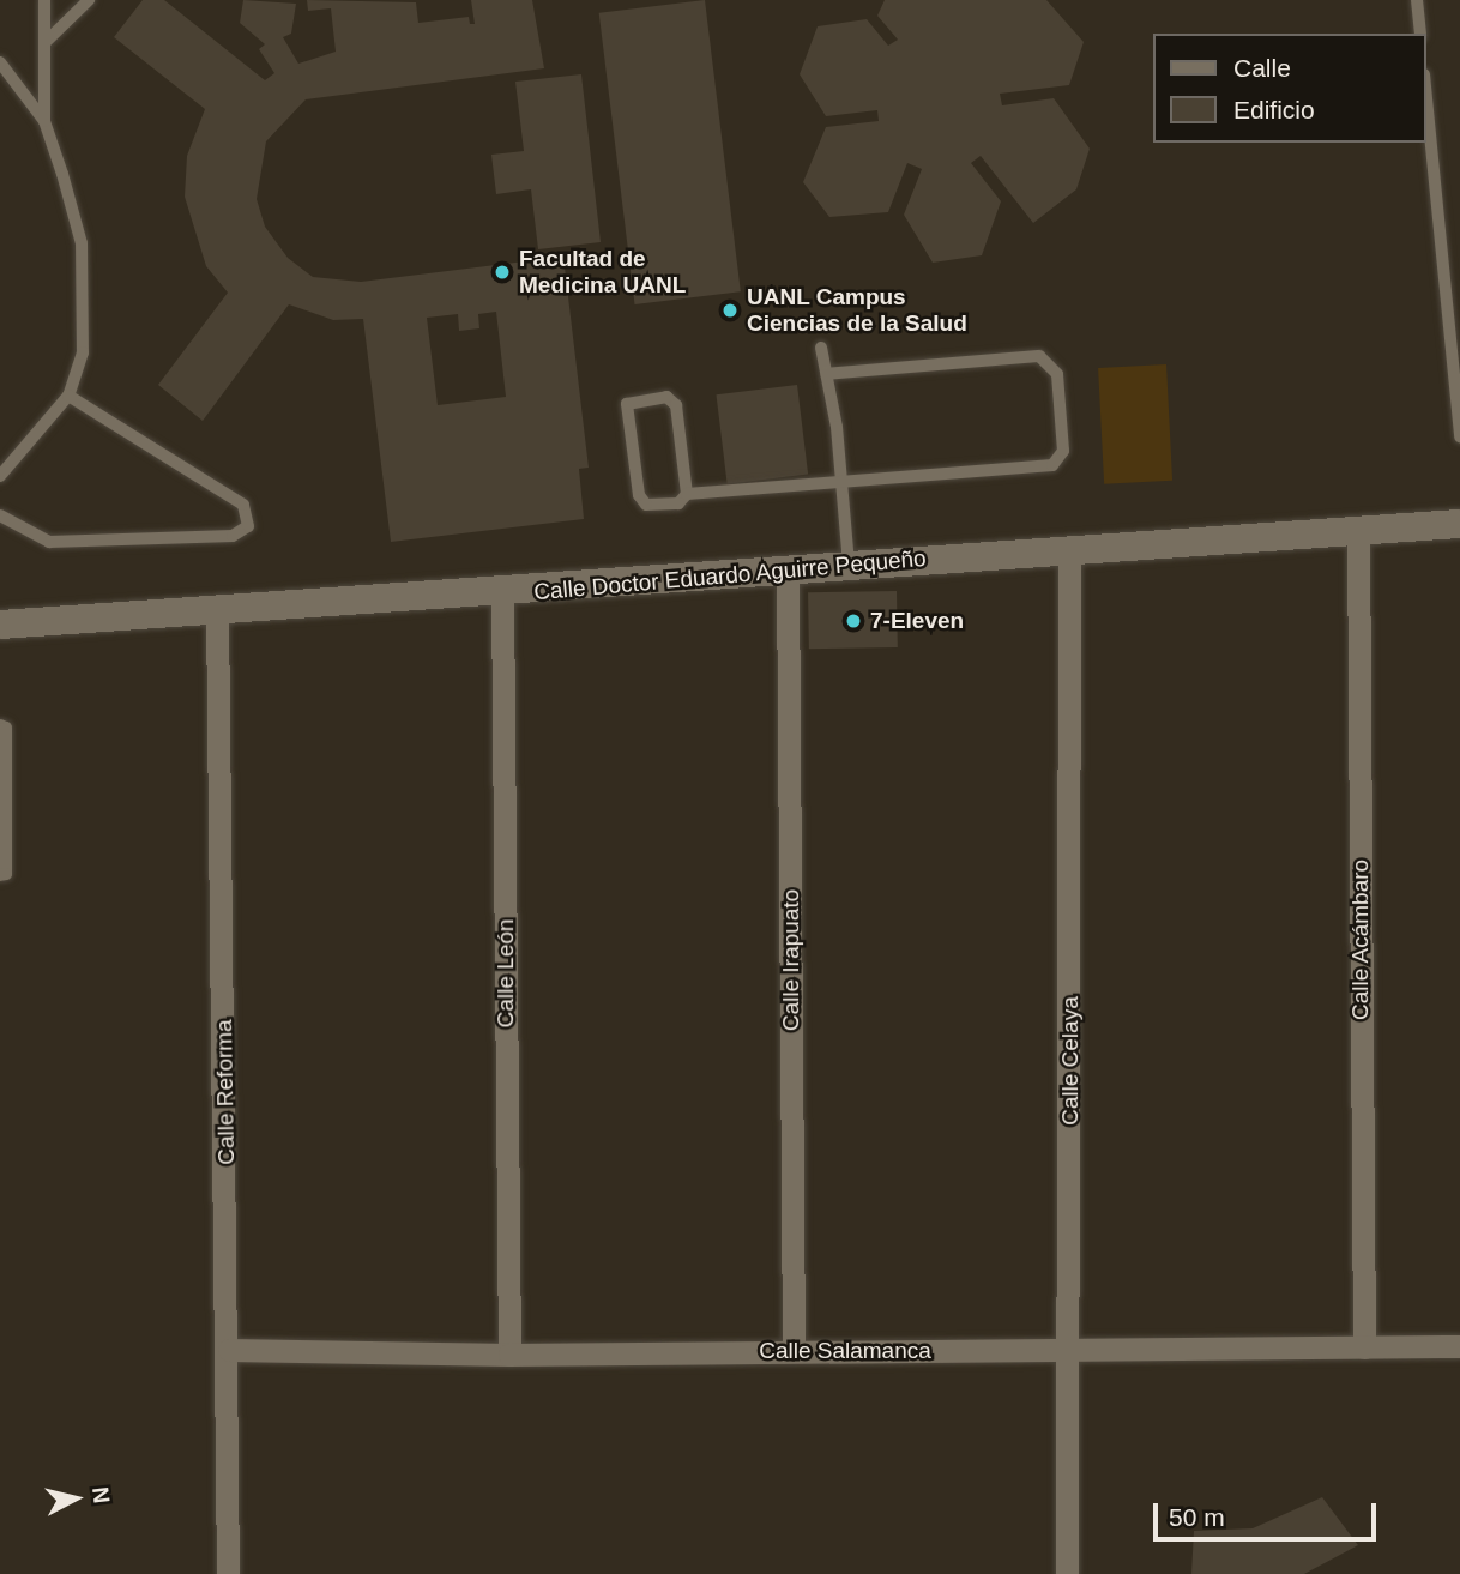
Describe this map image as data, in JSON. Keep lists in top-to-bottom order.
{
  "streets": {
    "street": [
      "Calle Doctor Eduardo Aguirre Pequeño",
      "Calle Acámbaro",
      "Calle Irapuato",
      "Calle León",
      "Calle Celaya",
      "Calle Reforma",
      "Calle Salamanca"
    ]
  },
  "crossings": [
    ["Calle Doctor Eduardo Aguirre Pequeño", "Calle Acámbaro"],
    ["Calle Doctor Eduardo Aguirre Pequeño", "Calle Irapuato"],
    ["Calle Doctor Eduardo Aguirre Pequeño", "Calle León"],
    ["Calle Doctor Eduardo Aguirre Pequeño", "Calle Celaya"],
    ["Calle Doctor Eduardo Aguirre Pequeño", "Calle Reforma"],
    ["Calle Acámbaro", "Calle Salamanca"],
    ["Calle Irapuato", "Calle Salamanca"],
    ["Calle León", "Calle Salamanca"],
    ["Calle Celaya", "Calle Salamanca"],
    ["Calle Reforma", "Calle Salamanca"]
  ],
  "places": ["Facultad de Medicina UANL", "UANL Campus Ciencias de la Salud", "7-Eleven"],
  "legend": ["Calle", "Edificio"],
  "scale_bar": "50 m",
  "north": "right"
}
